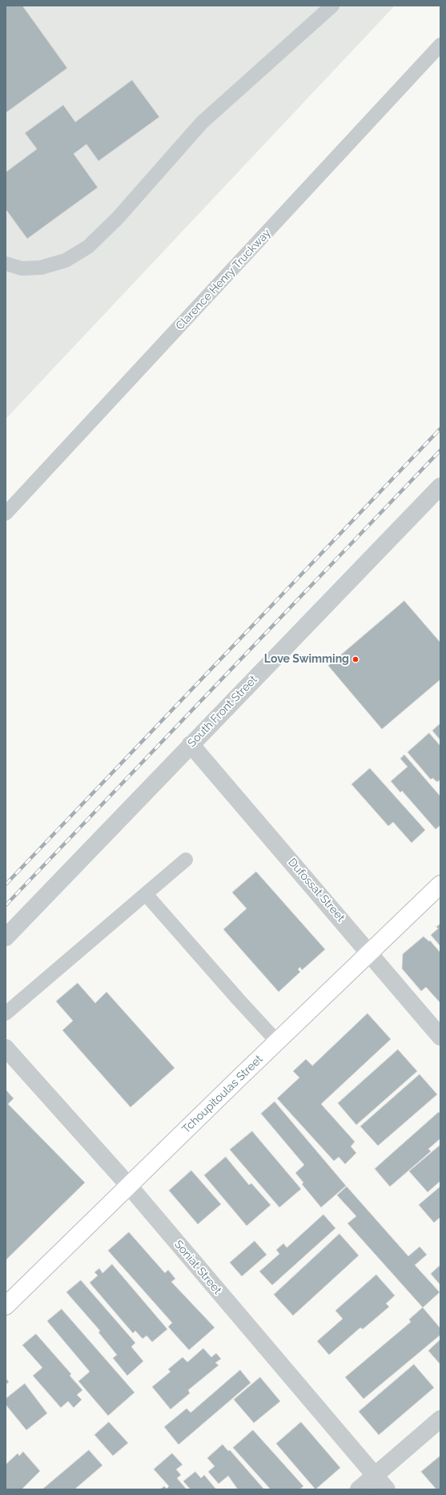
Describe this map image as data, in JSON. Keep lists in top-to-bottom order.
{
  "streets": {
    "street": [
      "South Front Street",
      "Dufossat Street",
      "Tchoupitoulas Street",
      "Soniat Street"
    ],
    "lane": ["Clarence Henry Truckway"]
  },
  "crossings": [
    ["South Front Street", "Dufossat Street"],
    ["Dufossat Street", "Tchoupitoulas Street"],
    ["Tchoupitoulas Street", "Soniat Street"]
  ],
  "places": ["Love Swimming"]
}
